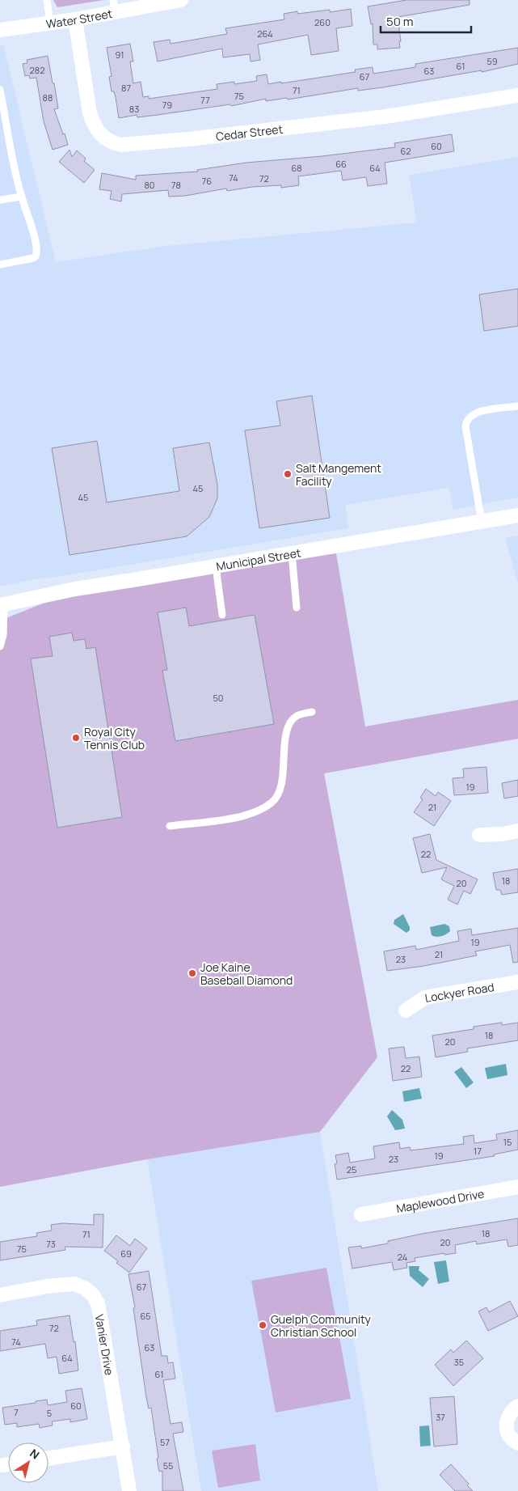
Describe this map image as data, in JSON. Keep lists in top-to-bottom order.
{
  "streets": {
    "street": [
      "Water Street",
      "Cedar Street",
      "Municipal Street",
      "Lockyer Road",
      "Maplewood Drive",
      "Vanier Drive"
    ]
  },
  "crossings": [
    ["Water Street", "Cedar Street"]
  ],
  "places": [
    "Salt Mangement Facility",
    "Royal City Tennis Club",
    "Joe Kaine Baseball Diamond",
    "Guelph Community Christian School"
  ],
  "house_numbers": [
    "260",
    "264",
    "91",
    "59",
    "61",
    "282",
    "63",
    "67",
    "87",
    "71",
    "75",
    "88",
    "77",
    "79",
    "83",
    "60",
    "62",
    "66",
    "68",
    "64",
    "74",
    "72",
    "76",
    "80",
    "78",
    "45",
    "45",
    "50",
    "19",
    "21",
    "22",
    "18",
    "20",
    "19",
    "21",
    "23",
    "18",
    "20",
    "22",
    "15",
    "17",
    "19",
    "23",
    "25",
    "18",
    "71",
    "20",
    "73",
    "75",
    "69",
    "24",
    "67",
    "65",
    "72",
    "74",
    "63",
    "64",
    "35",
    "61",
    "60",
    "7",
    "5",
    "37",
    "57",
    "55"
  ],
  "scale_bar": "50 m",
  "north": "top right"
}
